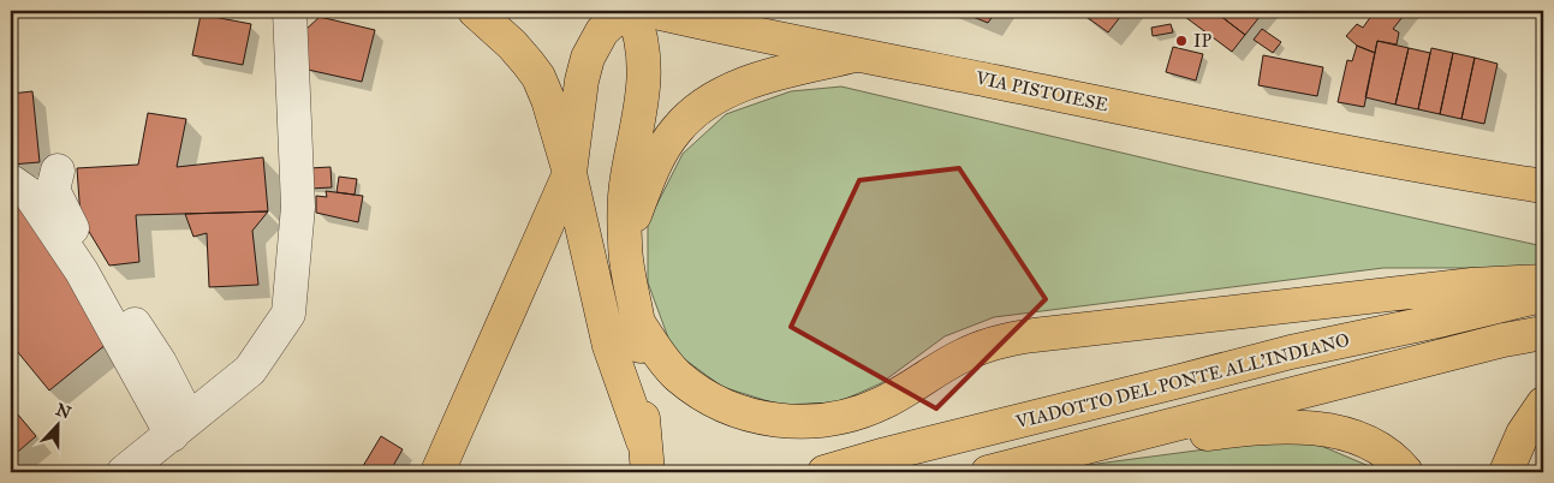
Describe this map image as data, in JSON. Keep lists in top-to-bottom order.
{
  "streets": {
    "main road": ["VIA PISTOIESE", "VIADOTTO DEL PONTE ALL'INDIANO"]
  },
  "places": ["IP"],
  "north": "top"
}
